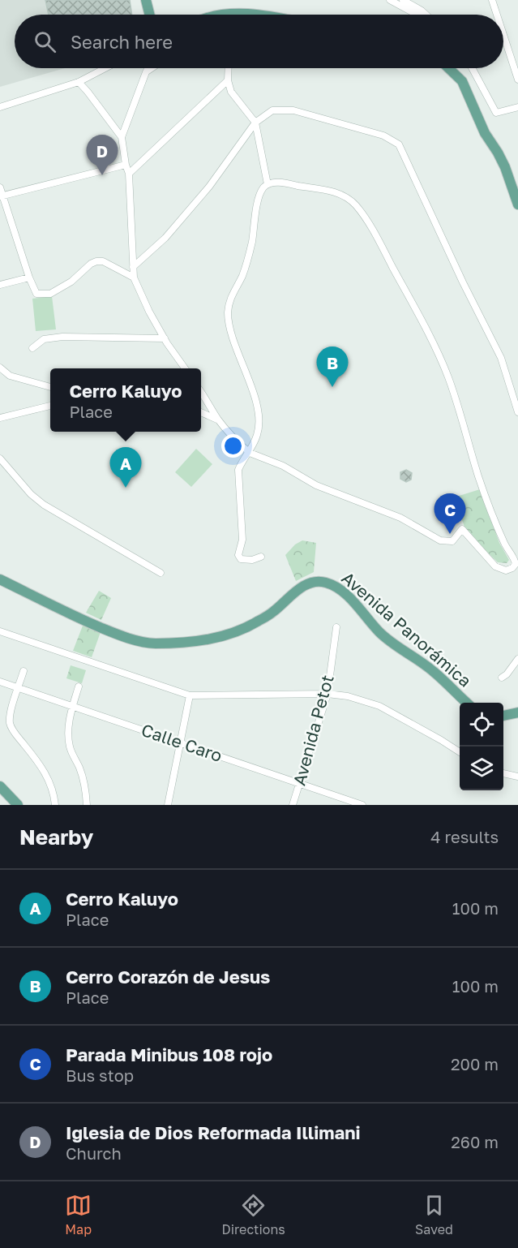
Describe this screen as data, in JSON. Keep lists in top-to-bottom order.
{
  "streets": {
    "main road": ["Avenida Panorámica"],
    "street": ["Avenida Petot", "Calle Caro"]
  },
  "crossings": [
    ["Avenida Petot", "Calle Caro"]
  ],
  "page": {
    "search": "Search here",
    "pins": [
      "D",
      "B",
      "A",
      "C"
    ],
    "popup": ["Cerro Kaluyo", "Place"],
    "heading": ["Nearby", "4 results"],
    "list": [
      {
        "mark": "A",
        "name": "Cerro Kaluyo",
        "note": "Place",
        "value": "100 m"
      },
      {
        "mark": "B",
        "name": "Cerro Corazón de Jesus",
        "note": "Place",
        "value": "100 m"
      },
      {
        "mark": "C",
        "name": "Parada Minibus 108 rojo",
        "note": "Bus stop",
        "value": "200 m"
      },
      {
        "mark": "D",
        "name": "Iglesia de Dios Reformada Illimani",
        "note": "Church",
        "value": "260 m"
      }
    ],
    "nav": ["Map", "Directions", "Saved"]
  }
}
